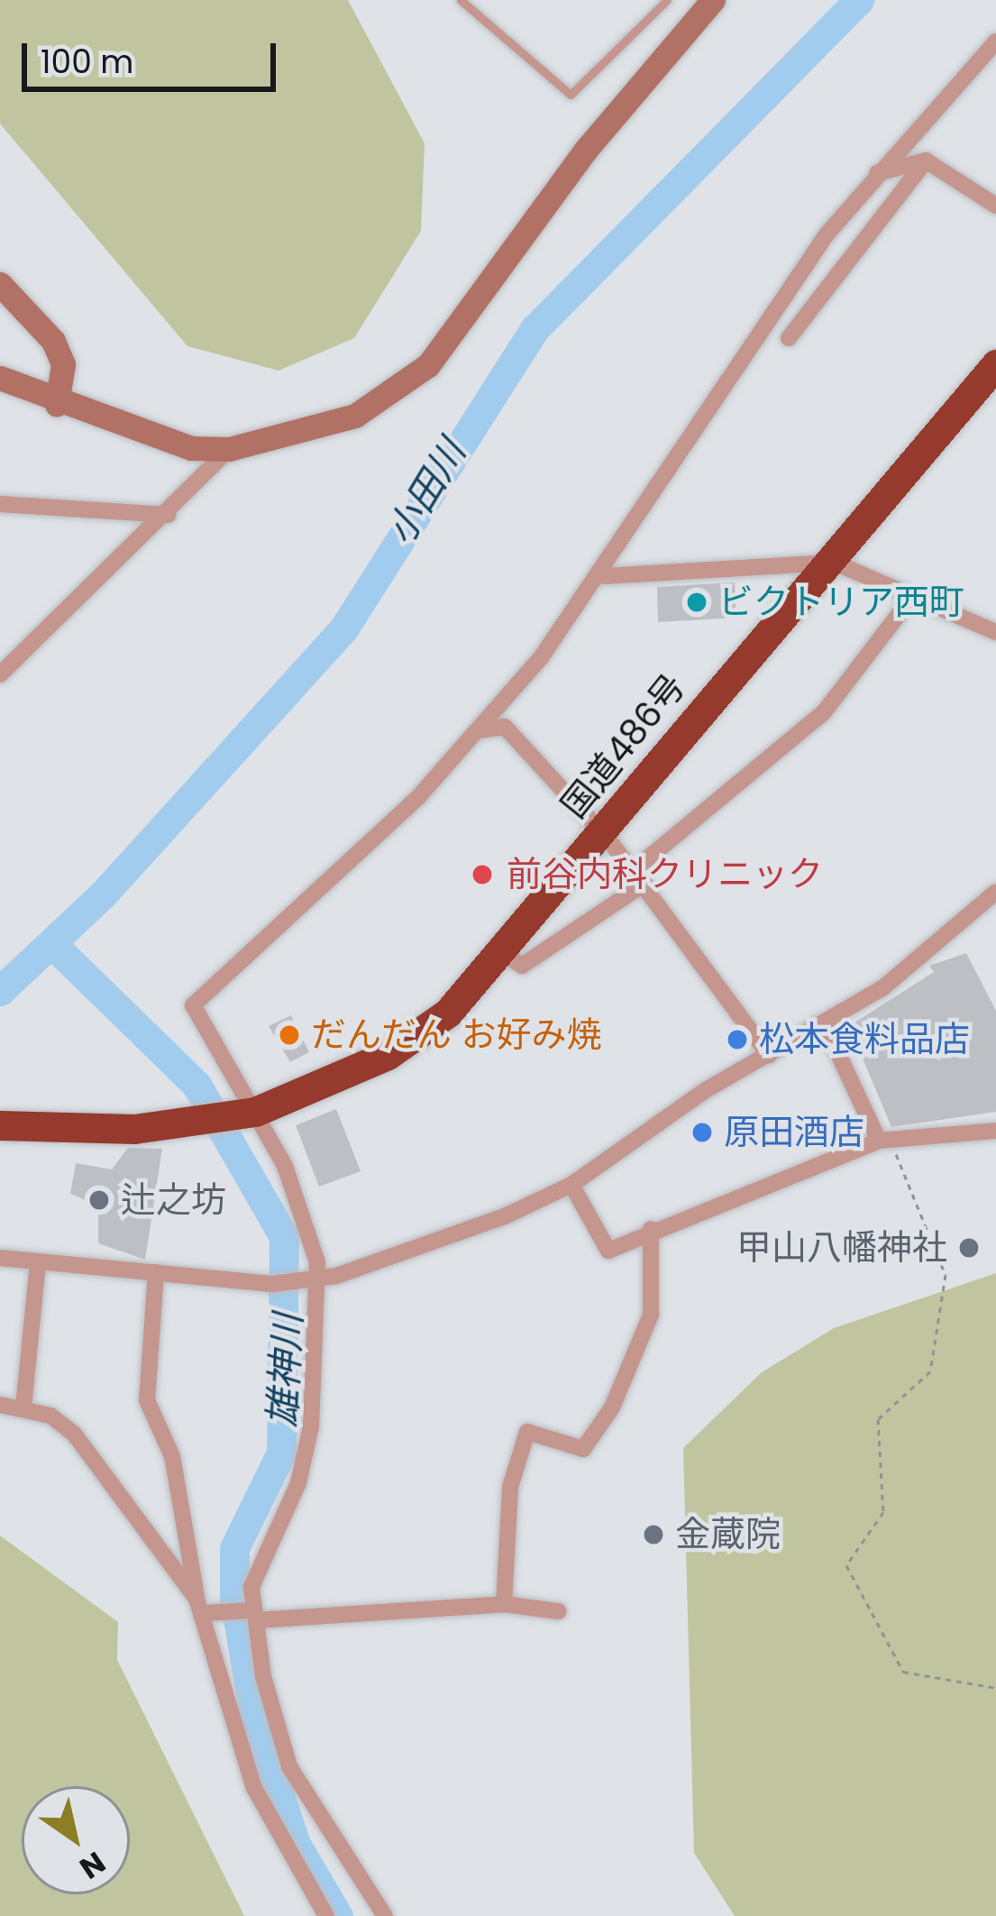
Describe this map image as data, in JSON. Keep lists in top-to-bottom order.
{
  "streets": {
    "highway": ["国道486号"]
  },
  "water": ["小田川", "雄神川"],
  "places": [
    "ビクトリア西町",
    "前谷内科クリニック",
    "だんだん お好み焼",
    "松本食料品店",
    "原田酒店",
    "辻之坊",
    "甲山八幡神社",
    "金蔵院"
  ],
  "scale_bar": "100 m",
  "north": "bottom right"
}
